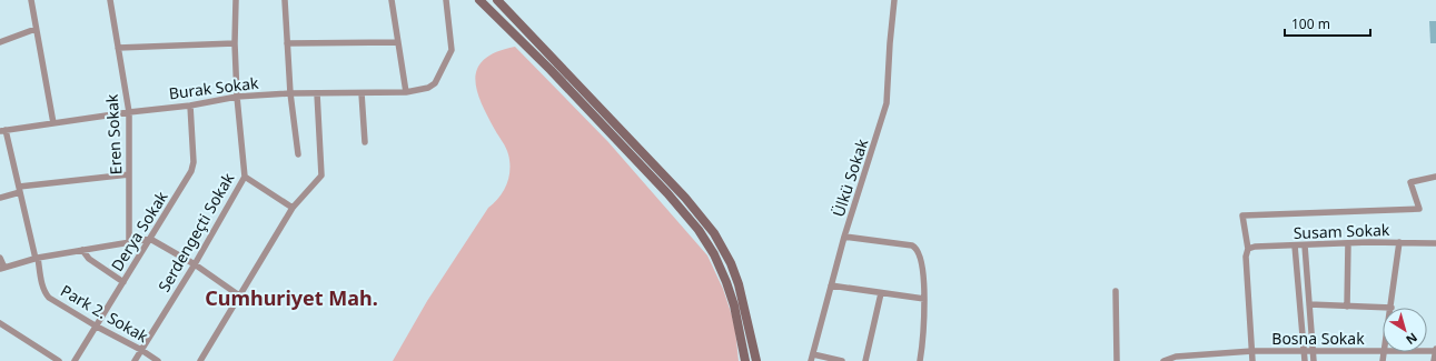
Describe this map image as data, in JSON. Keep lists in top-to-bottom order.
{
  "streets": {
    "street": [
      "Burak Sokak",
      "Eren Sokak",
      "Ülkü Sokak",
      "Derya Sokak",
      "Susam Sokak",
      "Serdengeçti Sokak",
      "Park 2. Sokak",
      "Bosna Sokak"
    ]
  },
  "crossings": [
    ["Burak Sokak", "Eren Sokak"],
    ["Burak Sokak", "Derya Sokak"],
    ["Burak Sokak", "Serdengeçti Sokak"],
    ["Burak Sokak", "Park 2. Sokak"],
    ["Derya Sokak", "Park 2. Sokak"],
    ["Serdengeçti Sokak", "Park 2. Sokak"]
  ],
  "districts": ["Cumhuriyet Mah."],
  "scale_bar": "100 m",
  "north": "bottom right"
}
